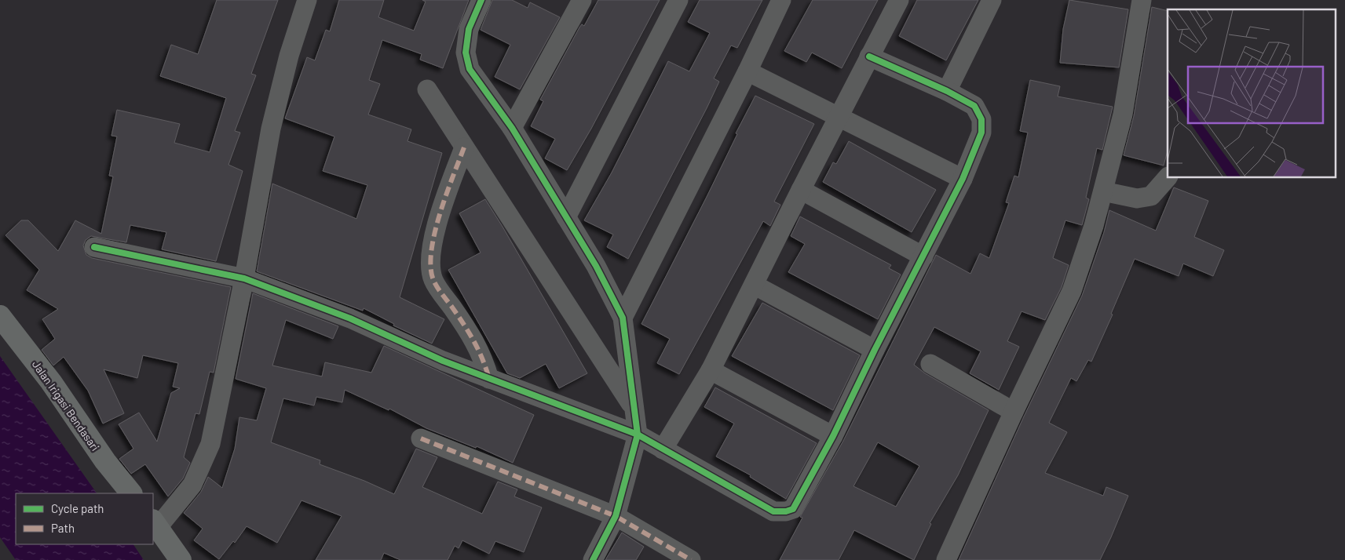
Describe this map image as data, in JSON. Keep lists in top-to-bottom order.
{
  "streets": {
    "street": ["Jalan Irigasi Bendasari"]
  },
  "legend": ["Cycle path", "Path"]
}
